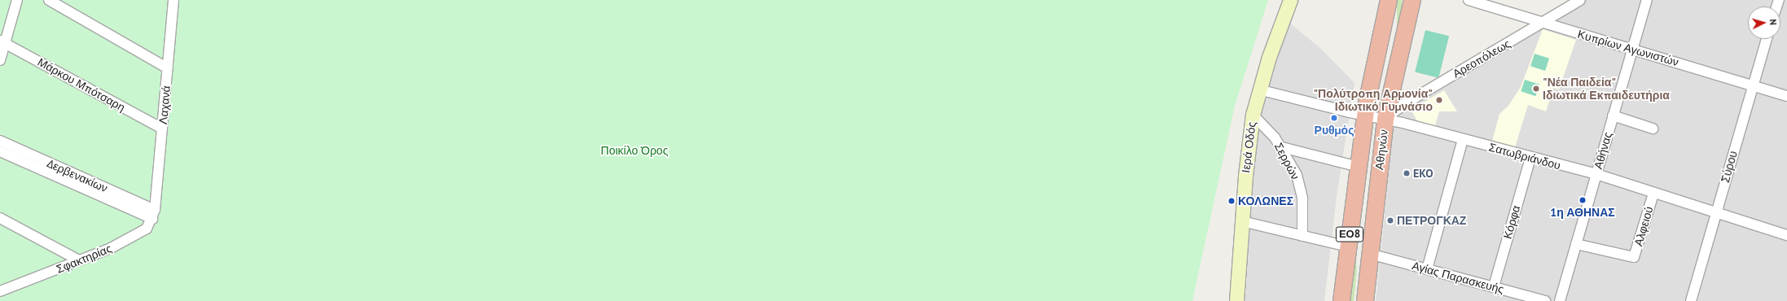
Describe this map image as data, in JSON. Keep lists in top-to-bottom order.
{
  "streets": {
    "highway": ["Αθηνών", "ΕΟ8"],
    "main road": ["Ιερά Οδός"],
    "street": [
      "Κυπρίων Αγωνιστών",
      "Αρεοπόλεως",
      "Μάρκου Μπότσαρη",
      "Λαχανά",
      "Αθήνας",
      "Σατωβριάνδου",
      "Σερρών",
      "Σύρου",
      "Δερβενακίων",
      "Κόρφα",
      "Αλφειού",
      "Σφακτηρίας",
      "Αγίας Παρασκευής"
    ]
  },
  "crossings": [
    ["Κυπρίων Αγωνιστών", "Αρεοπόλεως"],
    ["Κυπρίων Αγωνιστών", "Αθήνας"],
    ["Κυπρίων Αγωνιστών", "Σύρου"],
    ["Αρεοπόλεως", "Αθηνών"],
    ["Αρεοπόλεως", "Σατωβριάνδου"],
    ["Μάρκου Μπότσαρη", "Λαχανά"],
    ["Λαχανά", "Δερβενακίων"],
    ["Λαχανά", "Σφακτηρίας"],
    ["Ιερά Οδός", "Σατωβριάνδου"],
    ["Ιερά Οδός", "Σερρών"],
    ["Αθηνών", "Σατωβριάνδου"],
    ["Αθηνών", "Αγίας Παρασκευής"],
    ["Αθήνας", "Σατωβριάνδου"],
    ["Αθήνας", "Αλφειού"],
    ["Σατωβριάνδου", "Σύρου"],
    ["Σατωβριάνδου", "Κόρφα"],
    ["Σατωβριάνδου", "Αλφειού"],
    ["Δερβενακίων", "Σφακτηρίας"],
    ["Κόρφα", "Αγίας Παρασκευής"]
  ],
  "parks": ["Ποικίλο Όρος"],
  "places": [
    "\"Νέα Παιδεία\" Ιδιωτικά Εκπαιδευτήρια",
    "\"Πολύτροπη Αρμονία\" Ιδιωτικό Γυμνάσιο",
    "Ρυθμός",
    "EKO",
    "1η ΑΘΗΝΑΣ",
    "ΚΟΛΩΝΕΣ",
    "ΠΕΤΡΟΓΚΑΖ"
  ],
  "north": "right"
}
